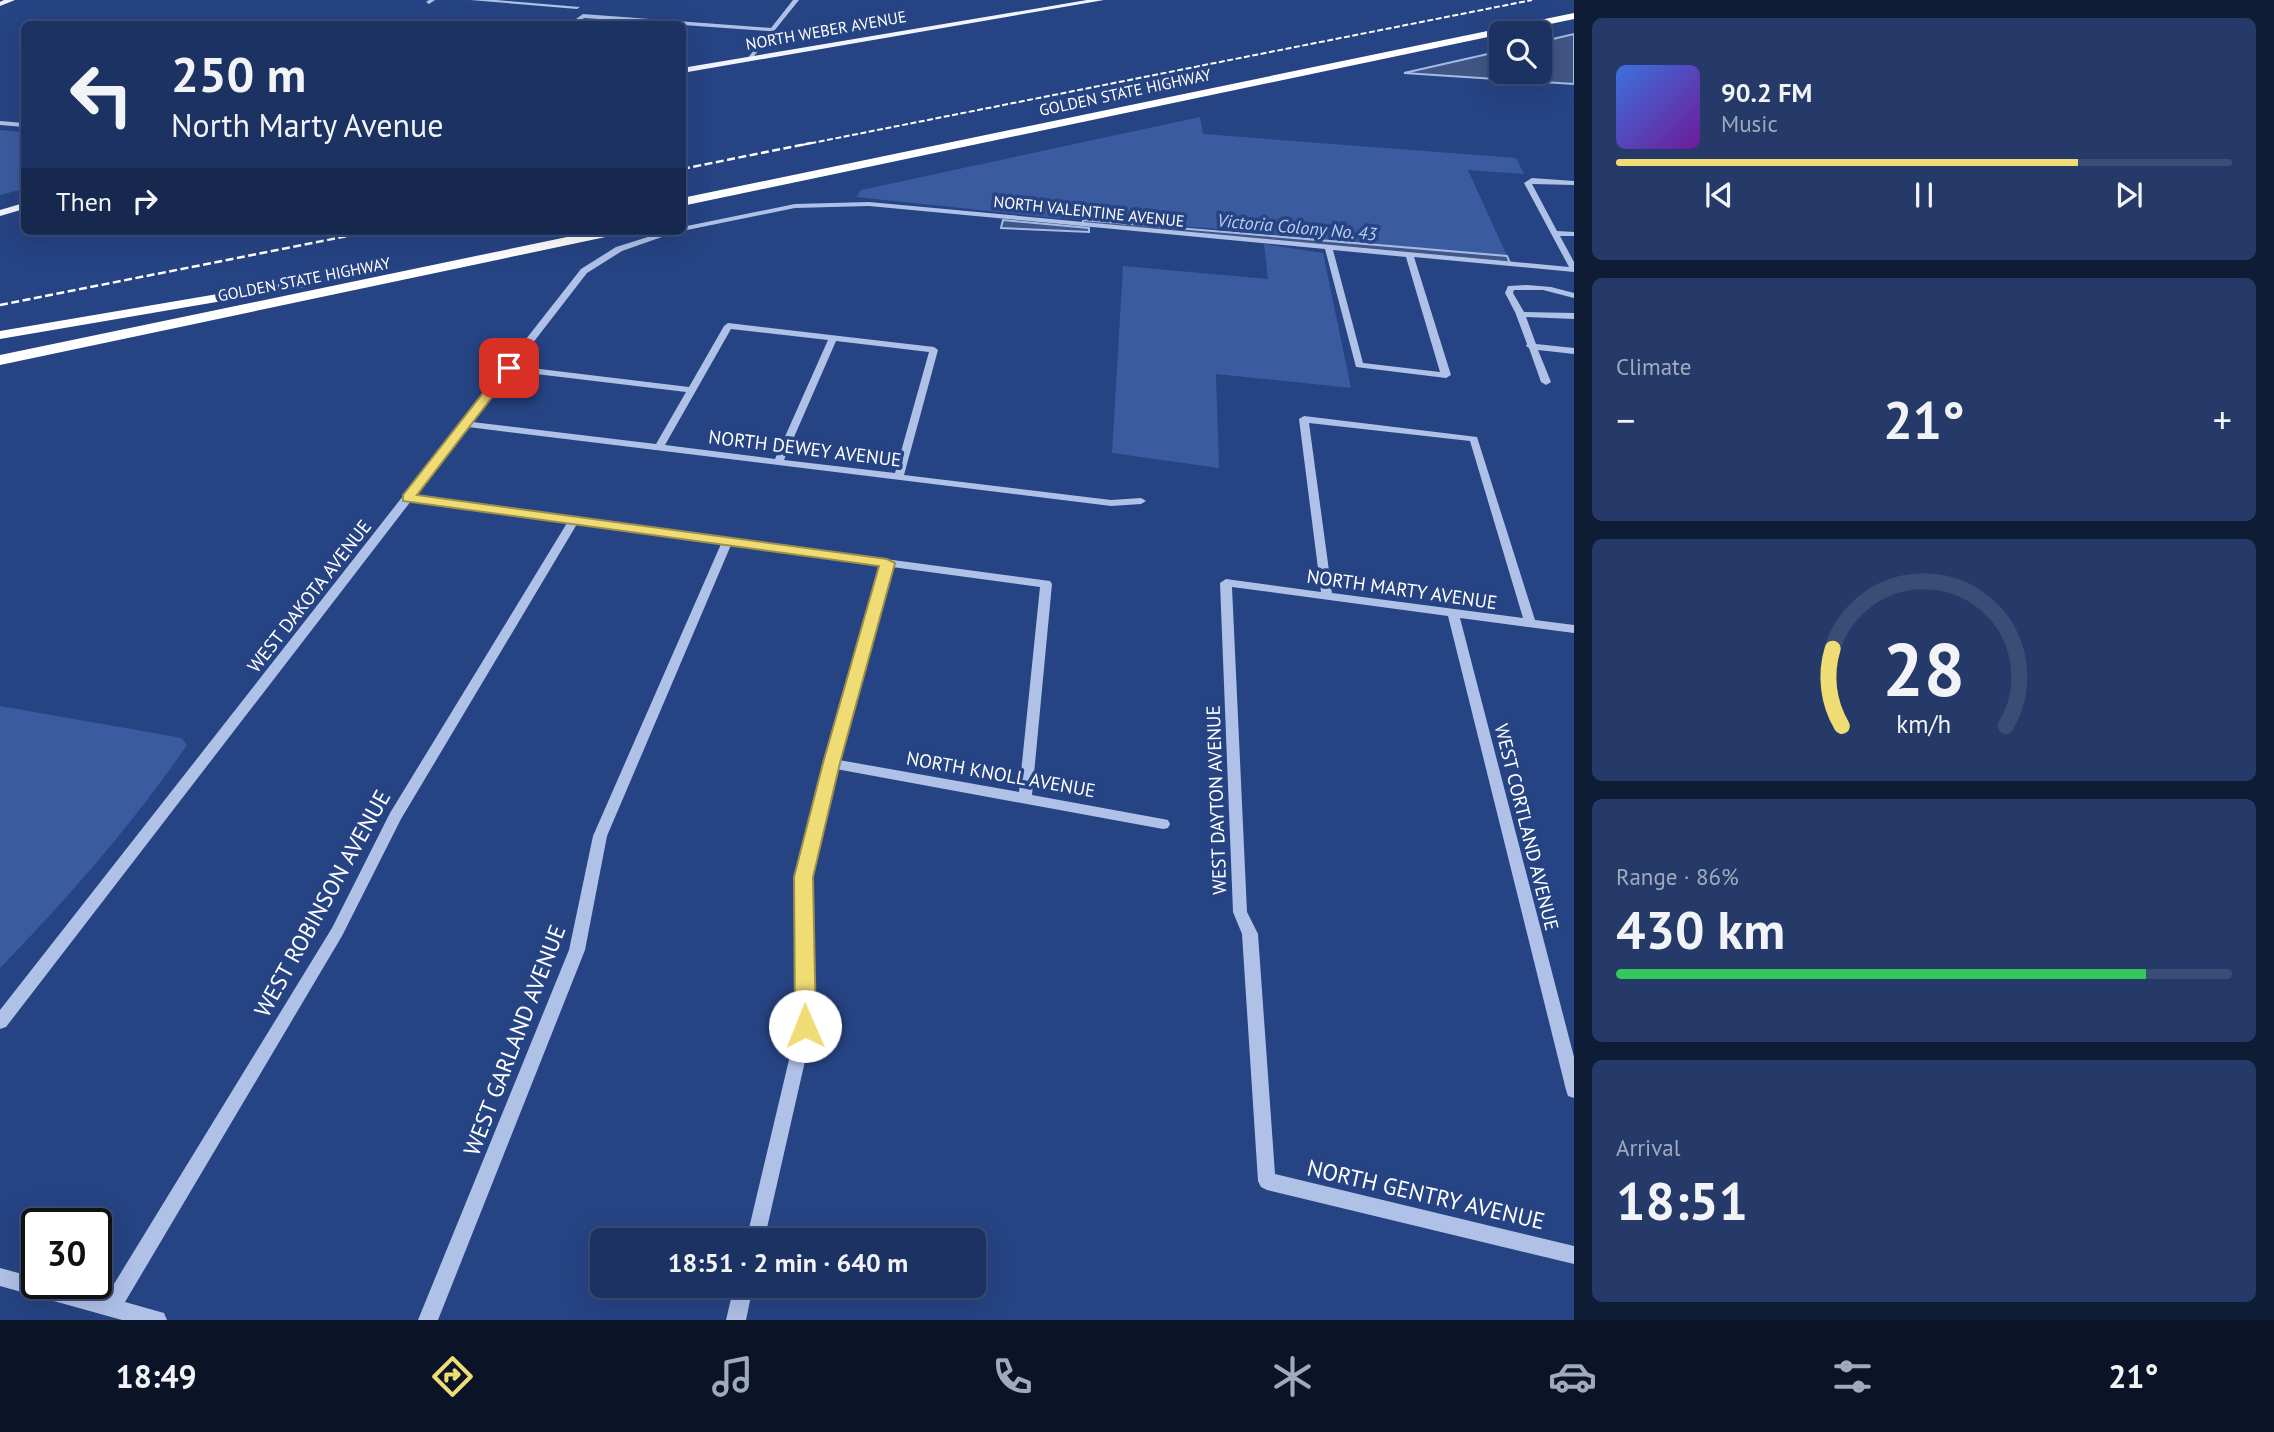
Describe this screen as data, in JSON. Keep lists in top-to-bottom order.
{
  "streets": {
    "highway": ["GOLDEN STATE HIGHWAY"],
    "main road": ["NORTH WEBER AVENUE"],
    "street": [
      "NORTH VALENTINE AVENUE",
      "NORTH DEWEY AVENUE",
      "NORTH MARTY AVENUE",
      "WEST DAKOTA AVENUE",
      "NORTH KNOLL AVENUE",
      "WEST DAYTON AVENUE",
      "WEST CORTLAND AVENUE",
      "WEST ROBINSON AVENUE",
      "WEST GARLAND AVENUE",
      "NORTH GENTRY AVENUE"
    ]
  },
  "crossings": [
    ["NORTH DEWEY AVENUE", "WEST DAKOTA AVENUE"],
    ["NORTH MARTY AVENUE", "WEST DAYTON AVENUE"],
    ["NORTH MARTY AVENUE", "WEST CORTLAND AVENUE"],
    ["WEST DAYTON AVENUE", "NORTH GENTRY AVENUE"]
  ],
  "water": ["Victoria Colony No. 43"],
  "page": {
    "turn": ["250 m", "North Marty Avenue"],
    "song": ["90.2 FM", "Music"],
    "then": "Then",
    "tile": [
      "Climate",
      ["Range · 86%", "430 km"],
      ["Arrival", "18:51"]
    ],
    "heat": ["−", "21°", "+"],
    "limit": "30",
    "trip": "18:51 · 2 min · 640 m",
    "tabs": ["18:49", "21°"],
    "gauge": ["28", "km/h"]
  }
}
